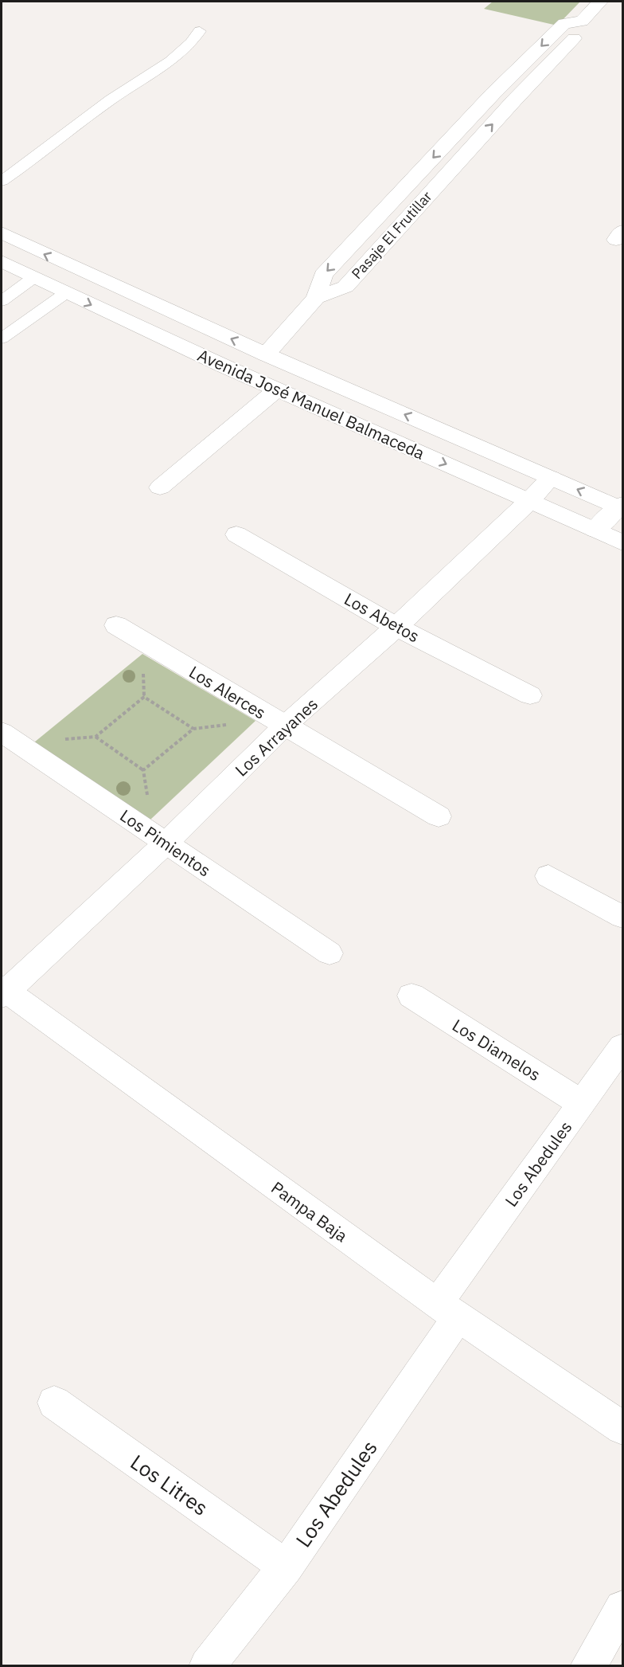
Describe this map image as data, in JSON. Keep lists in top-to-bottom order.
{
  "streets": {
    "street": [
      "Pasaje El Frutillar",
      "Avenida José Manuel Balmaceda",
      "Los Abetos",
      "Los Alerces",
      "Los Arrayanes",
      "Los Pimientos",
      "Los Diamelos",
      "Los Abedules",
      "Pampa Baja",
      "Los Litres"
    ]
  },
  "crossings": [
    ["Pasaje El Frutillar", "Avenida José Manuel Balmaceda"],
    ["Avenida José Manuel Balmaceda", "Los Arrayanes"],
    ["Los Abetos", "Los Arrayanes"],
    ["Los Alerces", "Los Arrayanes"],
    ["Los Arrayanes", "Los Pimientos"],
    ["Los Arrayanes", "Pampa Baja"],
    ["Los Diamelos", "Los Abedules"],
    ["Los Abedules", "Pampa Baja"],
    ["Los Abedules", "Los Litres"]
  ]
}
